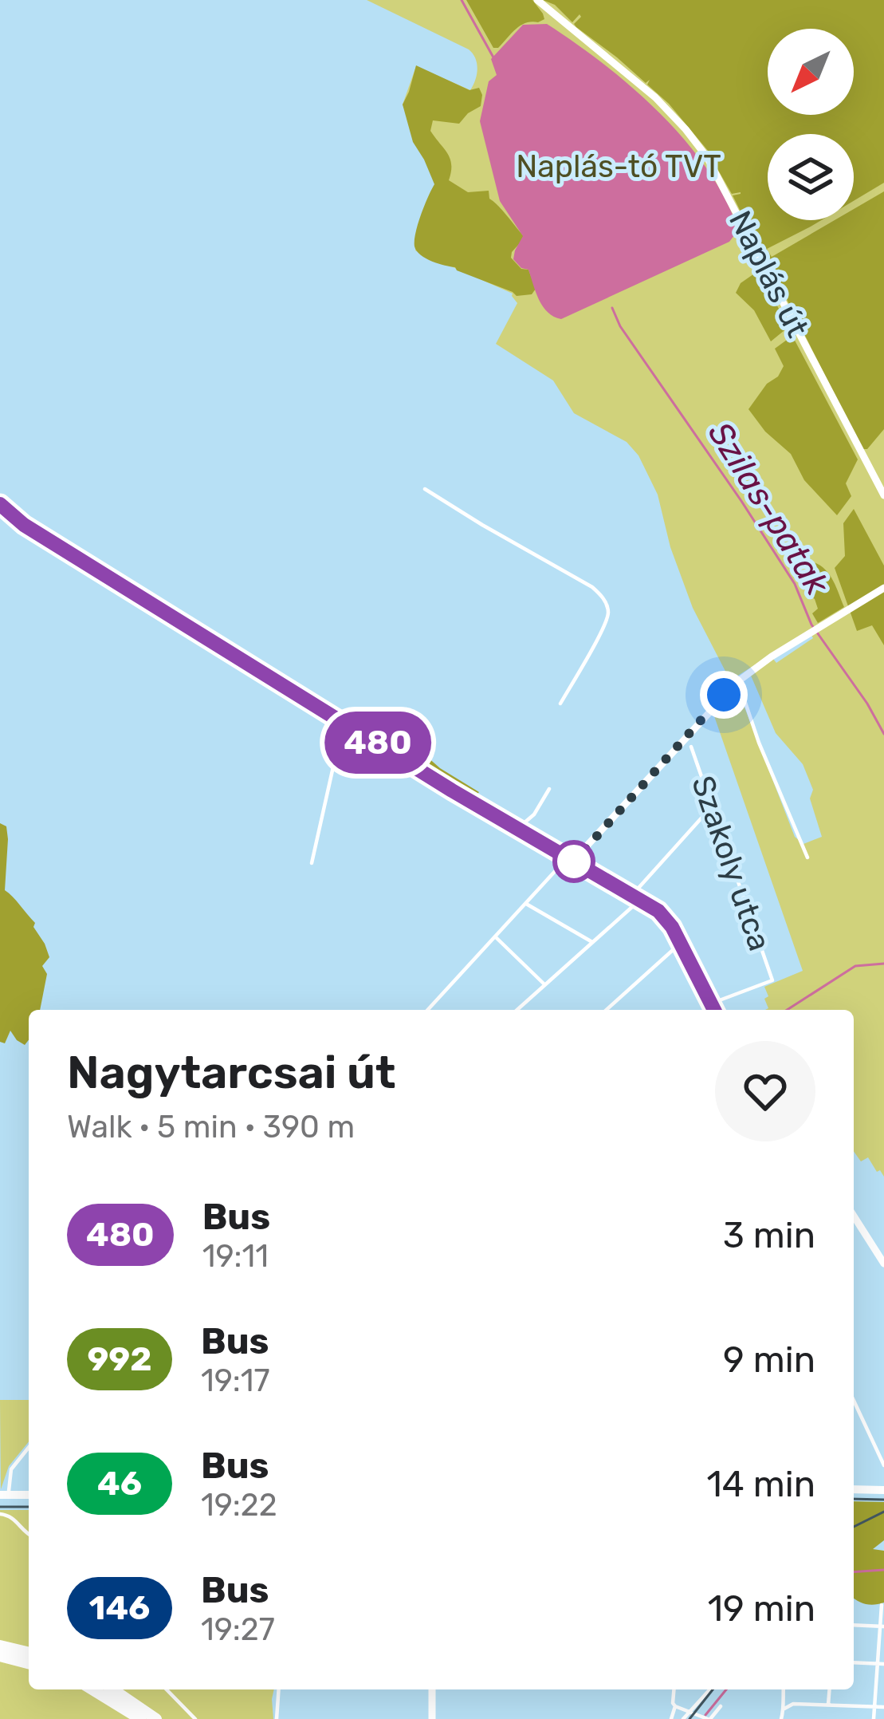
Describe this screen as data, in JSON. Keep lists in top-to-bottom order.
{
  "streets": {
    "main road": ["Naplás út"],
    "street": ["Szakoly utca"]
  },
  "water": ["Szilas-patak"],
  "parks": ["Naplás-tó TVT"],
  "lines": ["bus line 480"],
  "north": "bottom left",
  "page": {
    "on_map": "480",
    "heading": ["Nagytarcsai út", "Walk · 5 min · 390 m"],
    "list": [
      {
        "mark": "480",
        "name": "Bus",
        "note": "19:11",
        "value": "3 min"
      },
      {
        "mark": "992",
        "name": "Bus",
        "note": "19:17",
        "value": "9 min"
      },
      {
        "mark": "46",
        "name": "Bus",
        "note": "19:22",
        "value": "14 min"
      },
      {
        "mark": "146",
        "name": "Bus",
        "note": "19:27",
        "value": "19 min"
      }
    ]
  }
}
